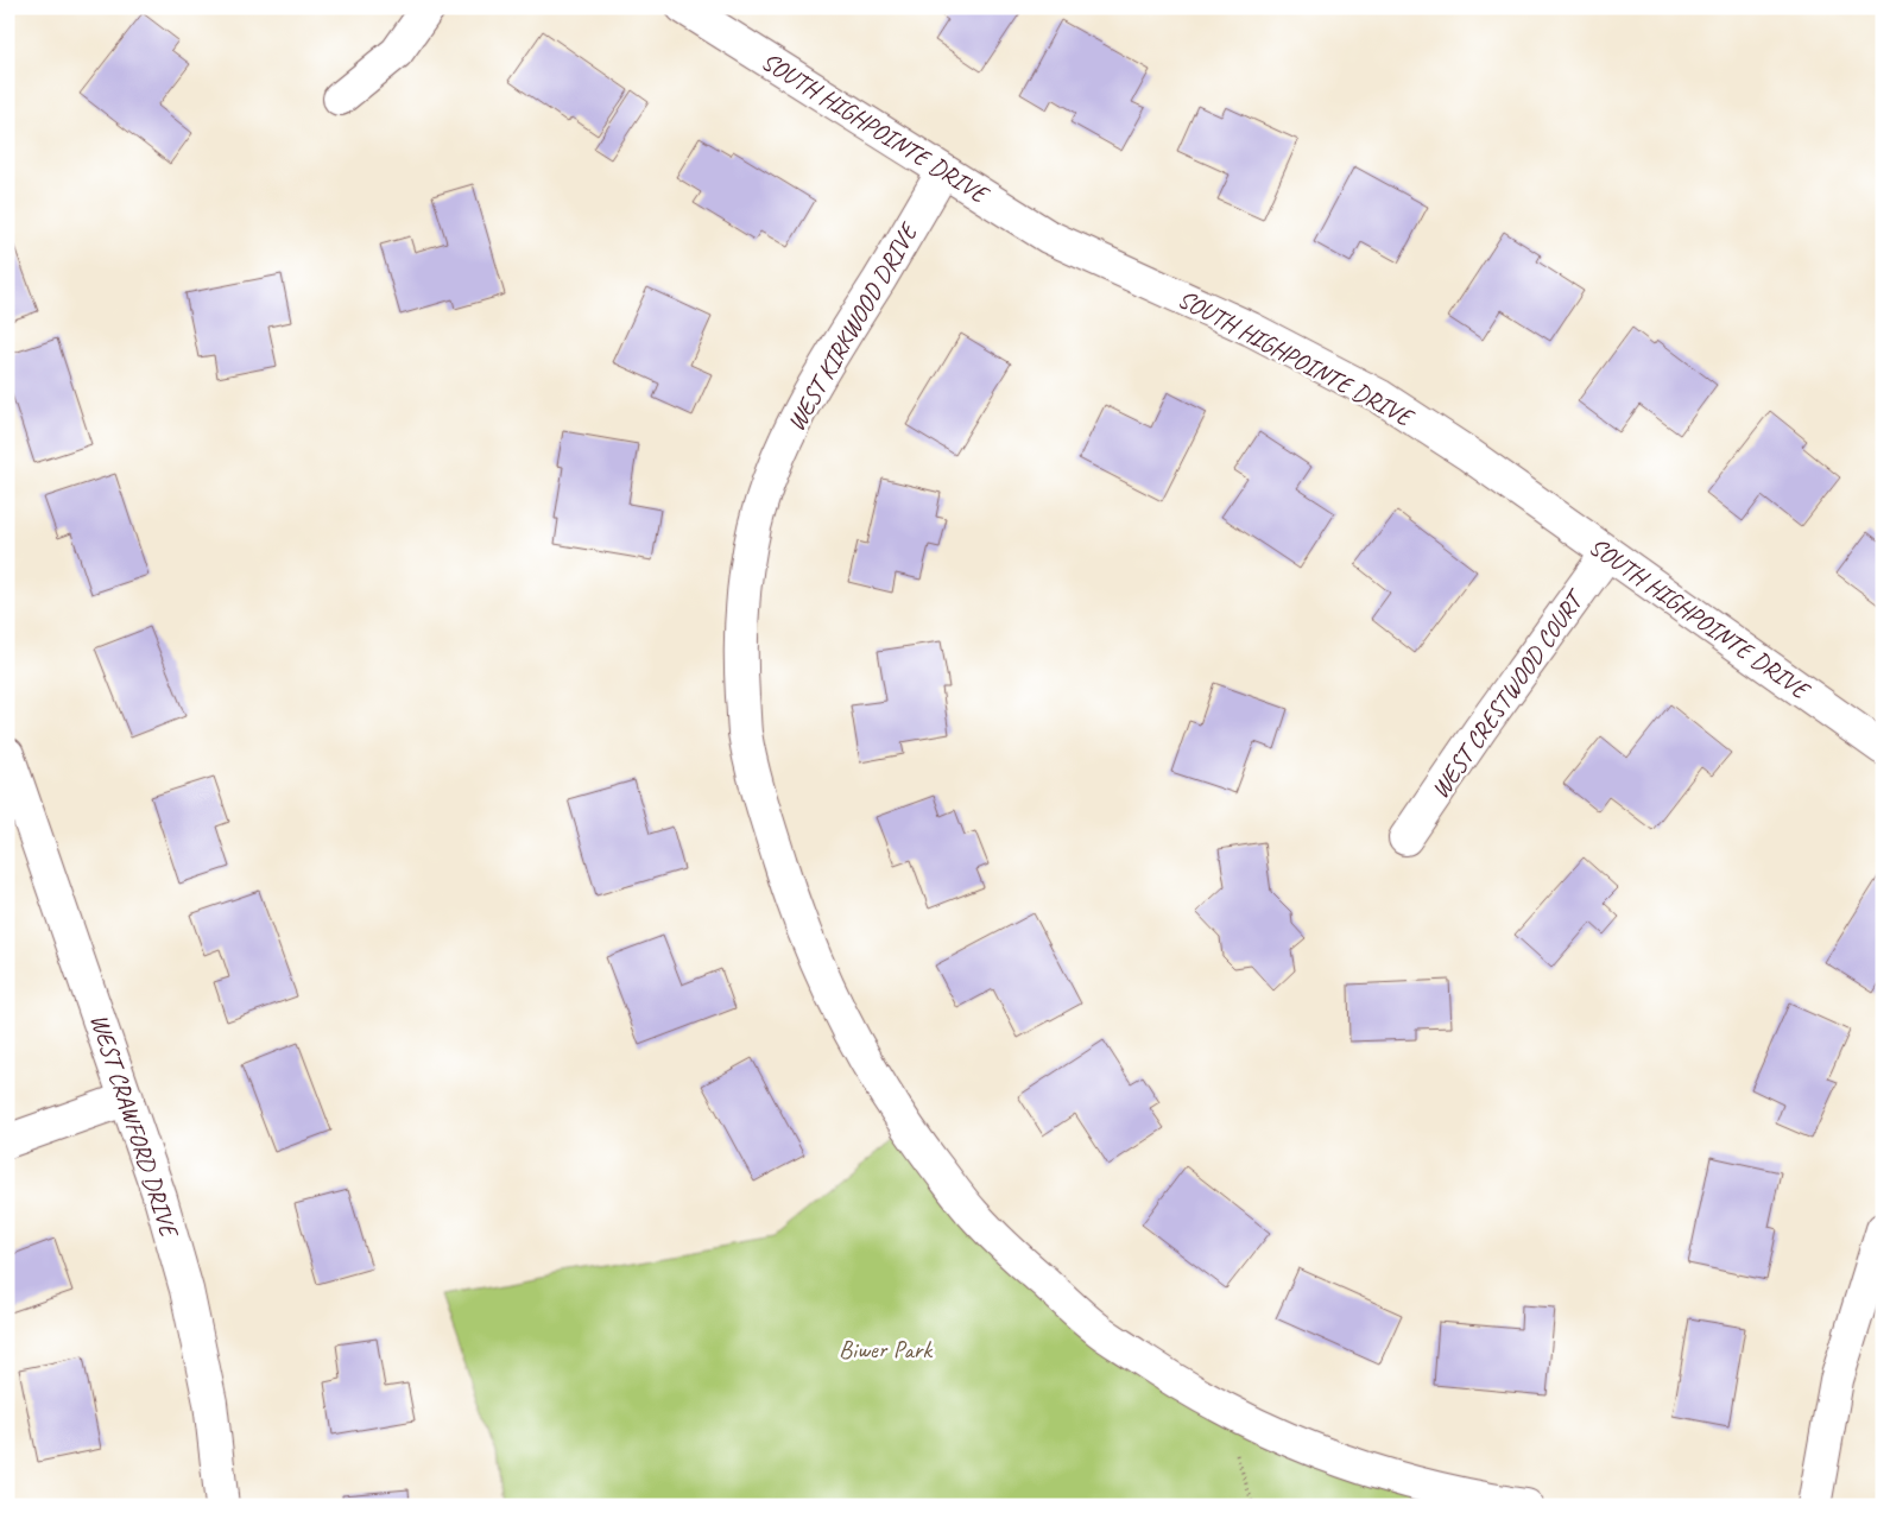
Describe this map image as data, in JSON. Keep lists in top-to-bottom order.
{
  "streets": {
    "street": [
      "SOUTH HIGHPOINTE DRIVE",
      "WEST KIRKWOOD DRIVE",
      "WEST CRESTWOOD COURT",
      "WEST CRAWFORD DRIVE"
    ]
  },
  "crossings": [
    ["SOUTH HIGHPOINTE DRIVE", "WEST KIRKWOOD DRIVE"],
    ["SOUTH HIGHPOINTE DRIVE", "WEST CRESTWOOD COURT"]
  ],
  "parks": ["Biwer Park"]
}
